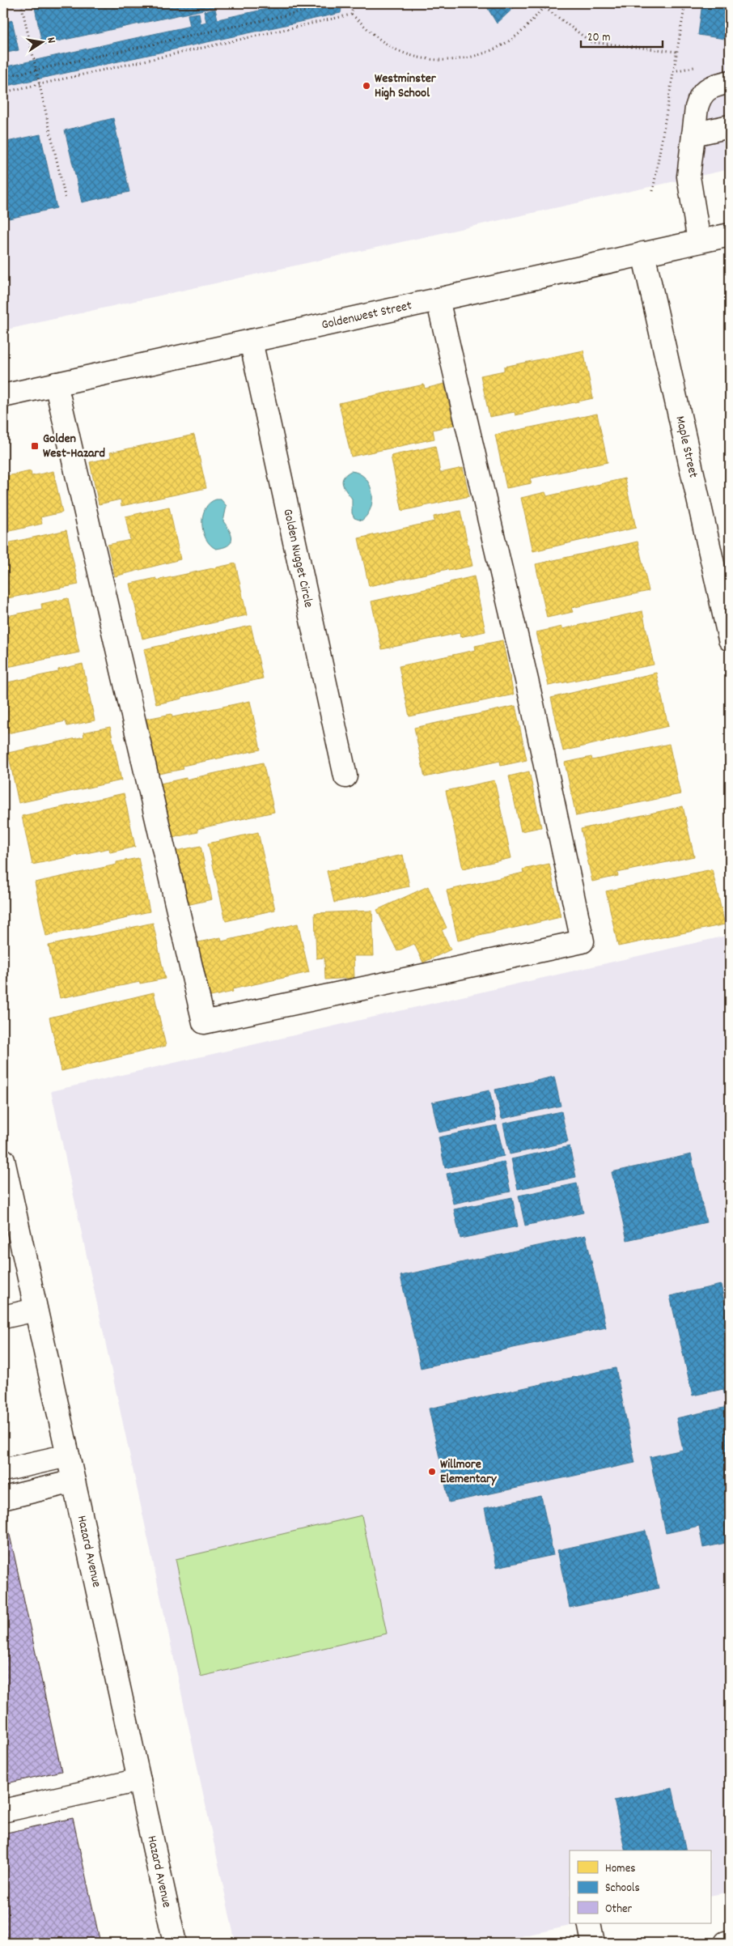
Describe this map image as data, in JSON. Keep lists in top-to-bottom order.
{
  "streets": {
    "street": [
      "Goldenwest Street",
      "Maple Street",
      "Golden Nugget Circle",
      "Hazard Avenue"
    ]
  },
  "crossings": [
    ["Goldenwest Street", "Maple Street"],
    ["Goldenwest Street", "Golden Nugget Circle"]
  ],
  "places": {
    "other": ["Westminster High School", "Willmore Elementary"],
    "transit": ["Golden West-Hazard"]
  },
  "legend": ["Homes", "Schools", "Other"],
  "scale_bar": "20 m",
  "north": "right"
}
